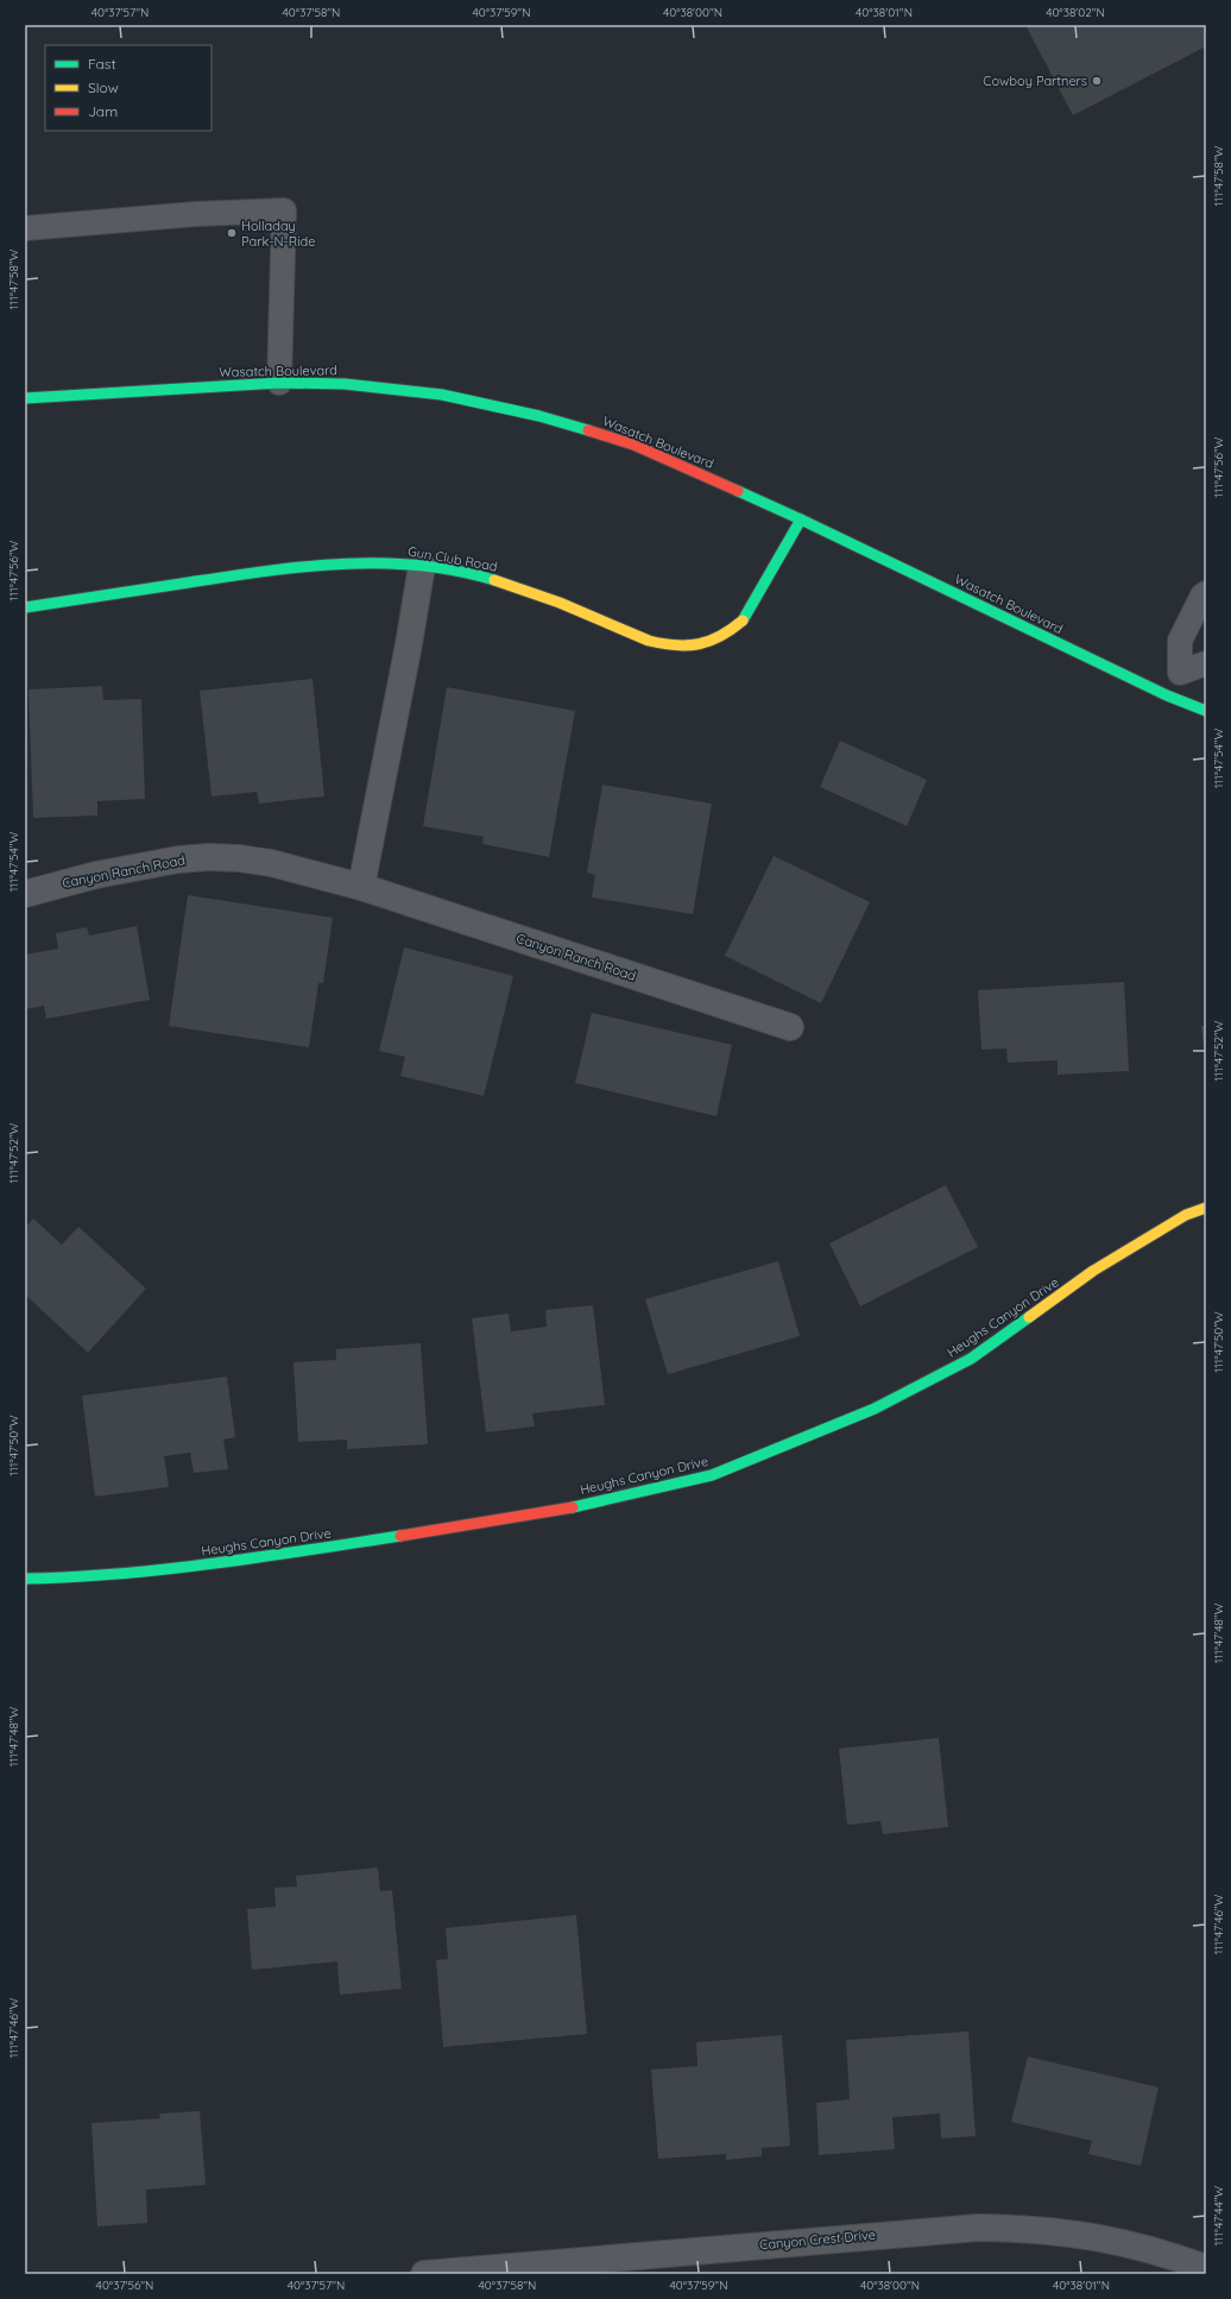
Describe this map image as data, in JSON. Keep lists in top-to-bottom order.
{
  "streets": {
    "street": [
      "Wasatch Boulevard",
      "Gun Club Road",
      "Canyon Ranch Road",
      "Heughs Canyon Drive",
      "Canyon Crest Drive"
    ]
  },
  "crossings": [
    ["Wasatch Boulevard", "Gun Club Road"]
  ],
  "places": ["Cowboy Partners", "Holladay Park-N-Ride"],
  "legend": ["Fast", "Slow", "Jam"],
  "coordinates": [
    "40°37'57\"N",
    "40°37'58\"N",
    "40°37'59\"N",
    "40°38'00\"N",
    "40°38'01\"N",
    "40°38'02\"N",
    "111°47'58\"W",
    "111°47'56\"W",
    "111°47'54\"W",
    "111°47'52\"W",
    "111°47'50\"W",
    "111°47'48\"W",
    "111°47'46\"W",
    "111°47'44\"W",
    "40°37'56\"N"
  ]
}
